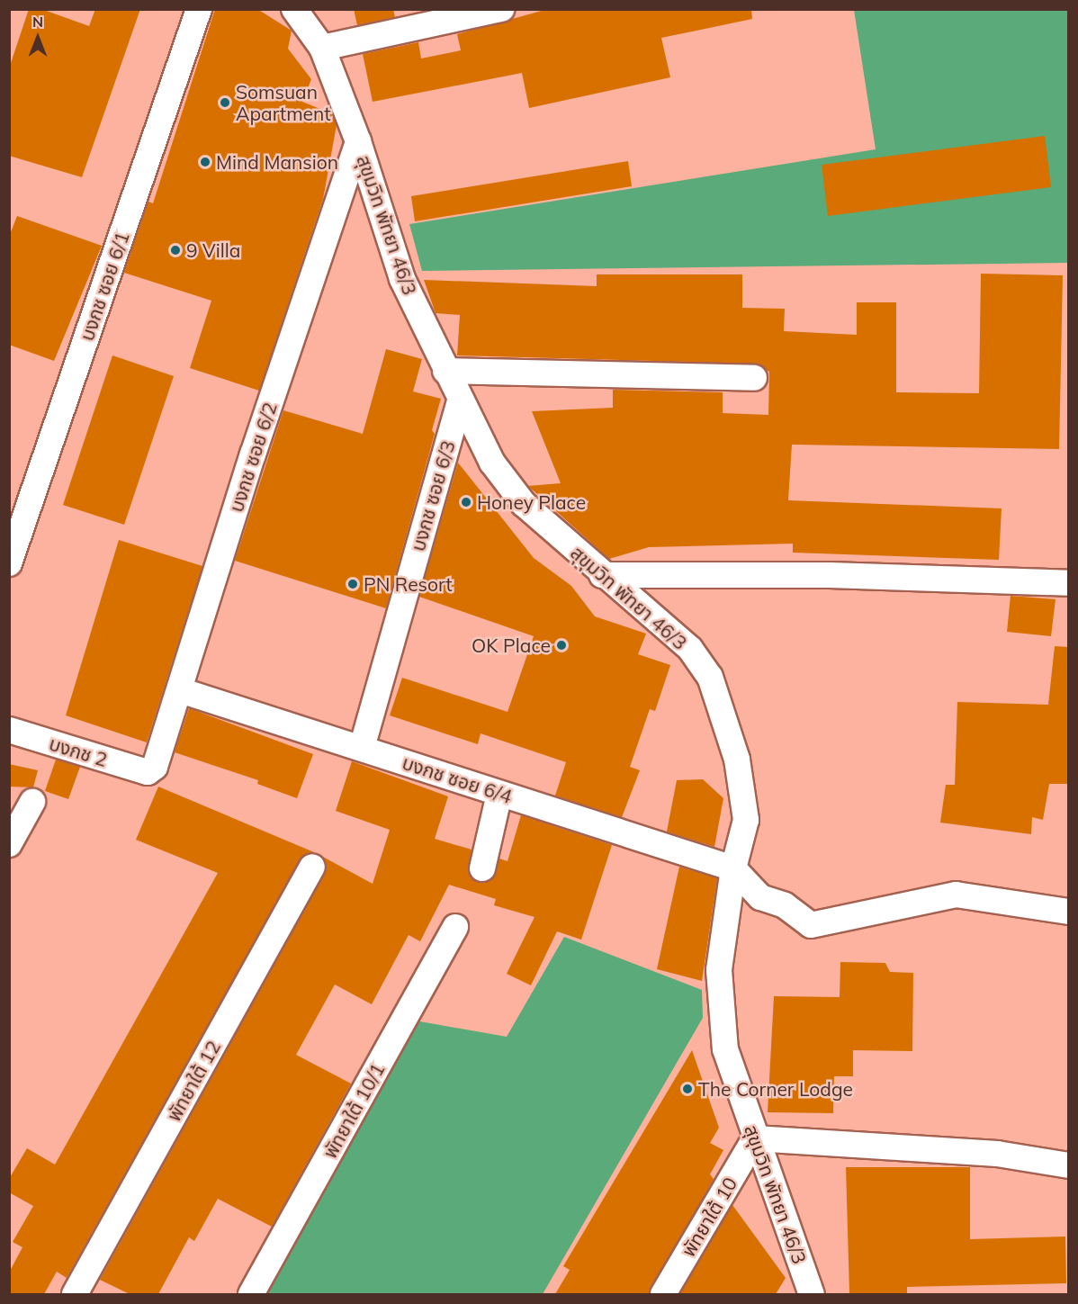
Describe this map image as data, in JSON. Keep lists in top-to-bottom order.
{
  "streets": {
    "street": [
      "สุขุมวิท พัทยา 46/3",
      "บงกช ซอย 6/1",
      "บงกช ซอย 6/2",
      "บงกช ซอย 6/3",
      "บงกช 2",
      "บงกช ซอย 6/4",
      "พัทยาใต้ 12",
      "พัทยาใต้ 10/1",
      "พัทยาใต้ 10"
    ]
  },
  "crossings": [
    ["สุขุมวิท พัทยา 46/3", "บงกช ซอย 6/2"],
    ["สุขุมวิท พัทยา 46/3", "บงกช ซอย 6/3"],
    ["สุขุมวิท พัทยา 46/3", "บงกช ซอย 6/4"],
    ["สุขุมวิท พัทยา 46/3", "พัทยาใต้ 10"],
    ["บงกช ซอย 6/2", "บงกช 2"],
    ["บงกช ซอย 6/2", "บงกช ซอย 6/4"],
    ["บงกช ซอย 6/3", "บงกช ซอย 6/4"]
  ],
  "places": [
    "Somsuan Apartment",
    "Mind Mansion",
    "9 Villa",
    "Honey Place",
    "PN Resort",
    "OK Place",
    "The Corner Lodge"
  ],
  "north": "top"
}
